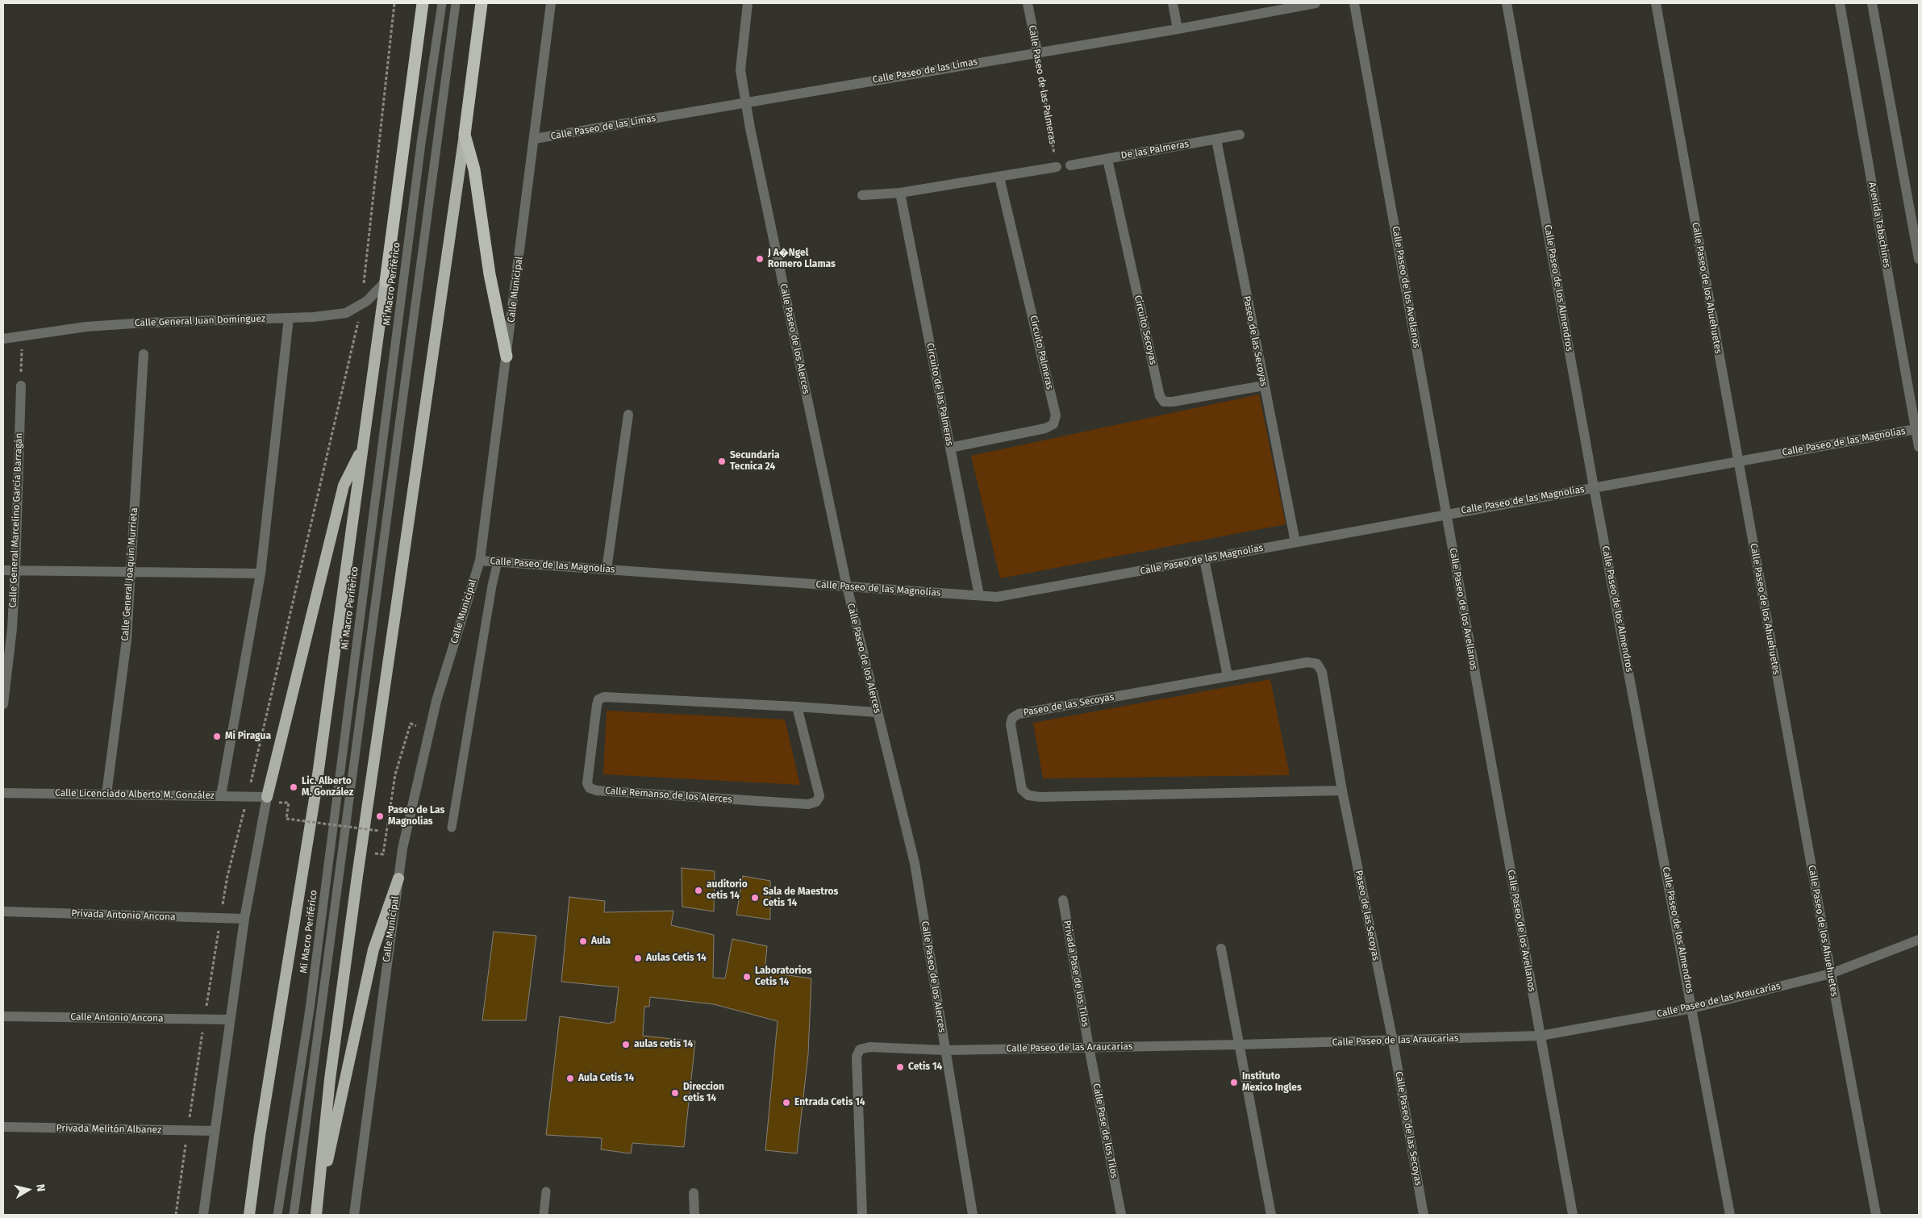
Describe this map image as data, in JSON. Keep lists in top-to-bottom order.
{
  "streets": {
    "street": [
      "Calle Paseo de las Limas",
      "Calle Paseo de las Palmeras",
      "De las Palmeras",
      "Avenida Tabachines",
      "Calle Paseo de los Avellanos",
      "Calle Paseo de los Almendros",
      "Calle Paseo de los Ahuehuetes",
      "Calle Municipal",
      "Calle General Juan Domínguez",
      "Circuito Secoyas",
      "Calle Paseo de los Alerces",
      "Paseo de las Secoyas",
      "Circuito Palmeras",
      "Circuito de las Palmeras",
      "Calle Paseo de las Magnolias",
      "Calle General Marcelino García Barragán",
      "Calle General Joaquín Murrieta",
      "Calle Licenciado Alberto M. González",
      "Calle Remanso de los Alerces",
      "Privada Antonio Ancona",
      "Privada Pase de los Tilos",
      "Calle Paseo de las Araucarias",
      "Calle Antonio Ancona",
      "Calle Paseo de las Secoyas",
      "Privada Melitón Albanez",
      "Calle Pase de los Tilos"
    ],
    "lane": ["Mi Macro Periférico"]
  },
  "crossings": [
    ["Calle Paseo de las Limas", "Calle Paseo de las Palmeras"],
    ["Calle Paseo de las Limas", "Calle Municipal"],
    ["Calle Paseo de las Limas", "Calle Paseo de los Alerces"],
    ["De las Palmeras", "Circuito Secoyas"],
    ["De las Palmeras", "Paseo de las Secoyas"],
    ["Avenida Tabachines", "Calle Paseo de las Magnolias"],
    ["Calle Paseo de los Avellanos", "Calle Paseo de las Magnolias"],
    ["Calle Paseo de los Avellanos", "Calle Paseo de las Araucarias"],
    ["Calle Paseo de los Almendros", "Calle Paseo de las Magnolias"],
    ["Calle Paseo de los Almendros", "Calle Paseo de las Araucarias"],
    ["Calle Paseo de los Ahuehuetes", "Calle Paseo de las Magnolias"],
    ["Calle Paseo de los Ahuehuetes", "Calle Paseo de las Araucarias"],
    ["Calle Municipal", "Calle Paseo de las Magnolias"],
    ["Circuito Secoyas", "Paseo de las Secoyas"],
    ["Calle Paseo de los Alerces", "Calle Paseo de las Magnolias"],
    ["Calle Paseo de los Alerces", "Calle Remanso de los Alerces"],
    ["Calle Paseo de los Alerces", "Calle Paseo de las Araucarias"],
    ["Paseo de las Secoyas", "Calle Paseo de las Magnolias"],
    ["Paseo de las Secoyas", "Calle Paseo de las Araucarias"],
    ["Paseo de las Secoyas", "Calle Paseo de las Secoyas"],
    ["Circuito Palmeras", "Circuito de las Palmeras"],
    ["Circuito de las Palmeras", "Calle Paseo de las Magnolias"],
    ["Calle General Joaquín Murrieta", "Calle Licenciado Alberto M. González"],
    ["Privada Pase de los Tilos", "Calle Paseo de las Araucarias"],
    ["Privada Pase de los Tilos", "Calle Pase de los Tilos"],
    ["Calle Paseo de las Araucarias", "Calle Paseo de las Secoyas"],
    ["Calle Paseo de las Araucarias", "Calle Pase de los Tilos"]
  ],
  "places": [
    "J A�Ngel Romero Llamas",
    "Secundaria Tecnica 24",
    "Mi Piragua",
    "Lic. Alberto M. González",
    "Paseo de Las Magnolias",
    "auditorio cetis 14",
    "Sala de Maestros Cetis 14",
    "Aula",
    "Aulas Cetis 14",
    "Laboratorios Cetis 14",
    "aulas cetis 14",
    "Cetis 14",
    "Aula Cetis 14",
    "Instituto Mexico Ingles",
    "Direccion cetis 14",
    "Entrada Cetis 14"
  ],
  "north": "right"
}
